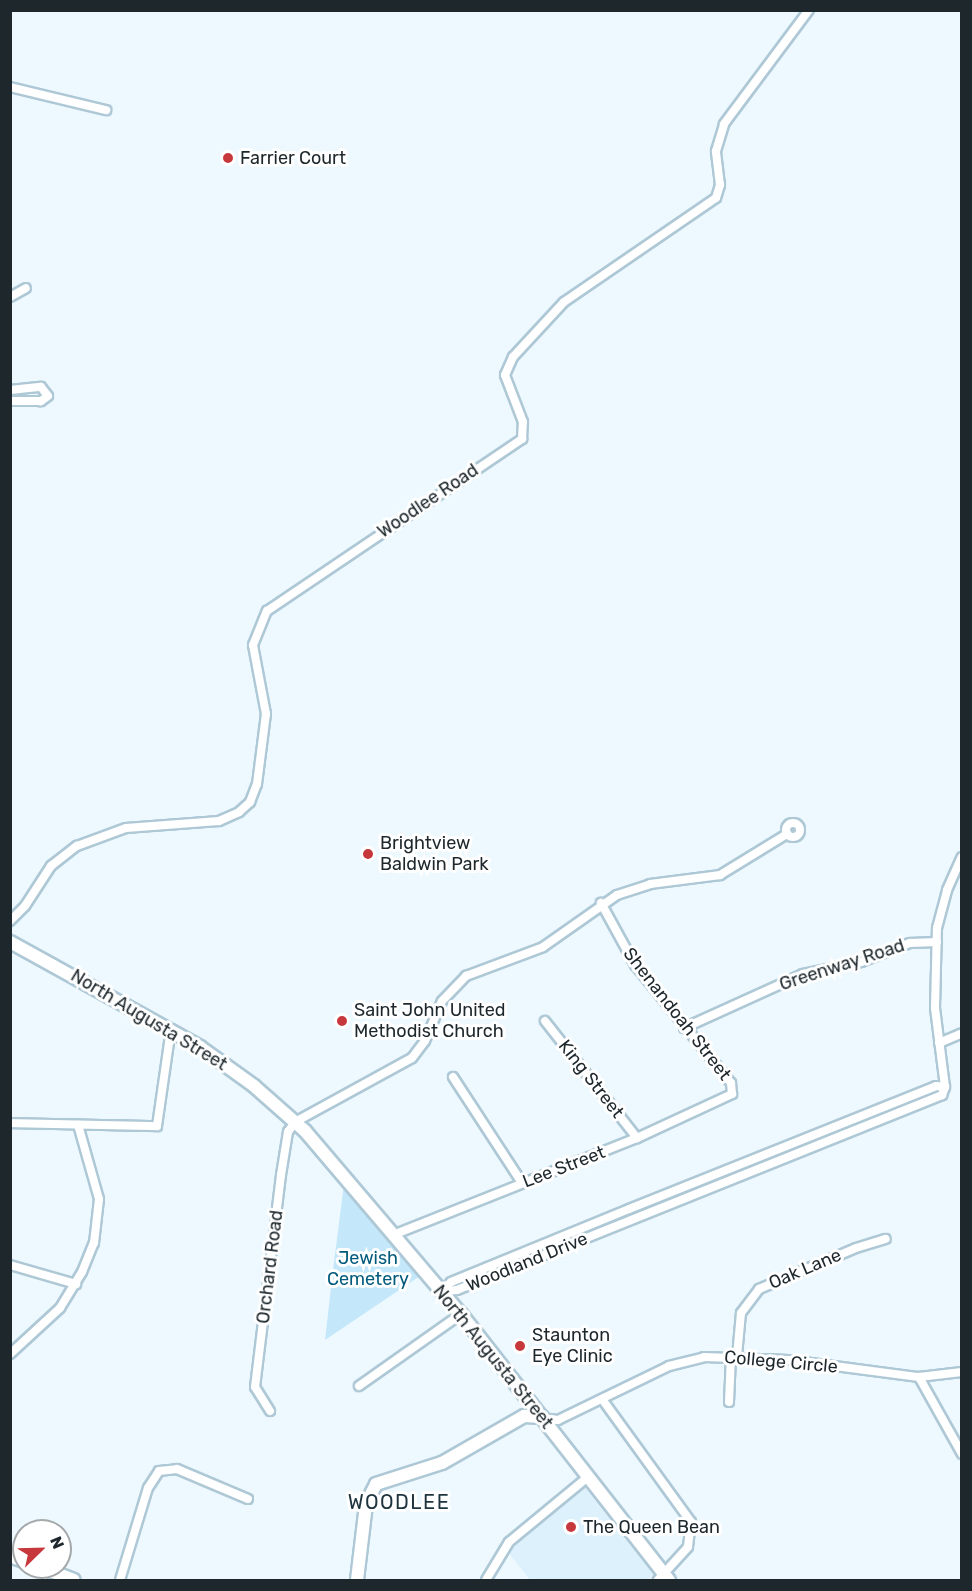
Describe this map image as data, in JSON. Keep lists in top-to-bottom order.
{
  "streets": {
    "main road": ["North Augusta Street"],
    "street": [
      "Woodlee Road",
      "Greenway Road",
      "Shenandoah Street",
      "King Street",
      "Lee Street",
      "Woodland Drive",
      "Orchard Road",
      "Oak Lane",
      "College Circle"
    ]
  },
  "crossings": [
    ["Greenway Road", "Shenandoah Street"],
    ["Greenway Road", "Woodland Drive"],
    ["Shenandoah Street", "Lee Street"],
    ["North Augusta Street", "Lee Street"],
    ["North Augusta Street", "Woodland Drive"],
    ["North Augusta Street", "Orchard Road"],
    ["North Augusta Street", "College Circle"],
    ["King Street", "Lee Street"],
    ["Oak Lane", "College Circle"]
  ],
  "districts": ["WOODLEE"],
  "parks": ["Jewish Cemetery"],
  "places": [
    "Farrier Court",
    "Brightview Baldwin Park",
    "Saint John United Methodist Church",
    "Staunton Eye Clinic",
    "The Queen Bean"
  ],
  "north": "top right"
}
